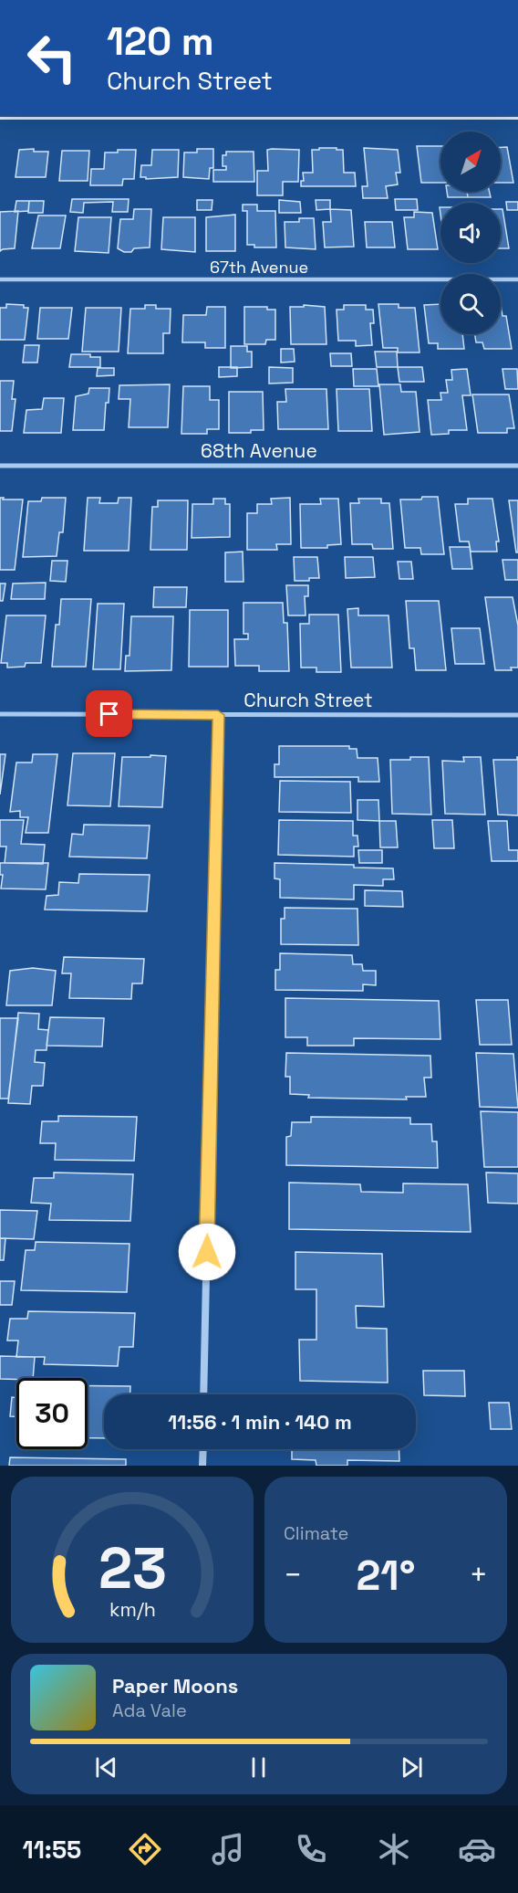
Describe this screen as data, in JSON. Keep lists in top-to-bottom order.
{
  "streets": {
    "street": ["67th Avenue", "68th Avenue", "Church Street"]
  },
  "north": "top right",
  "page": {
    "turn": ["120 m", "Church Street"],
    "limit": "30",
    "trip": "11:56 · 1 min · 140 m",
    "tile": "Climate",
    "heat": ["−", "21°", "+"],
    "song": ["Paper Moons", "Ada Vale"],
    "tabs": "11:55",
    "gauge": ["23", "km/h"]
  }
}
